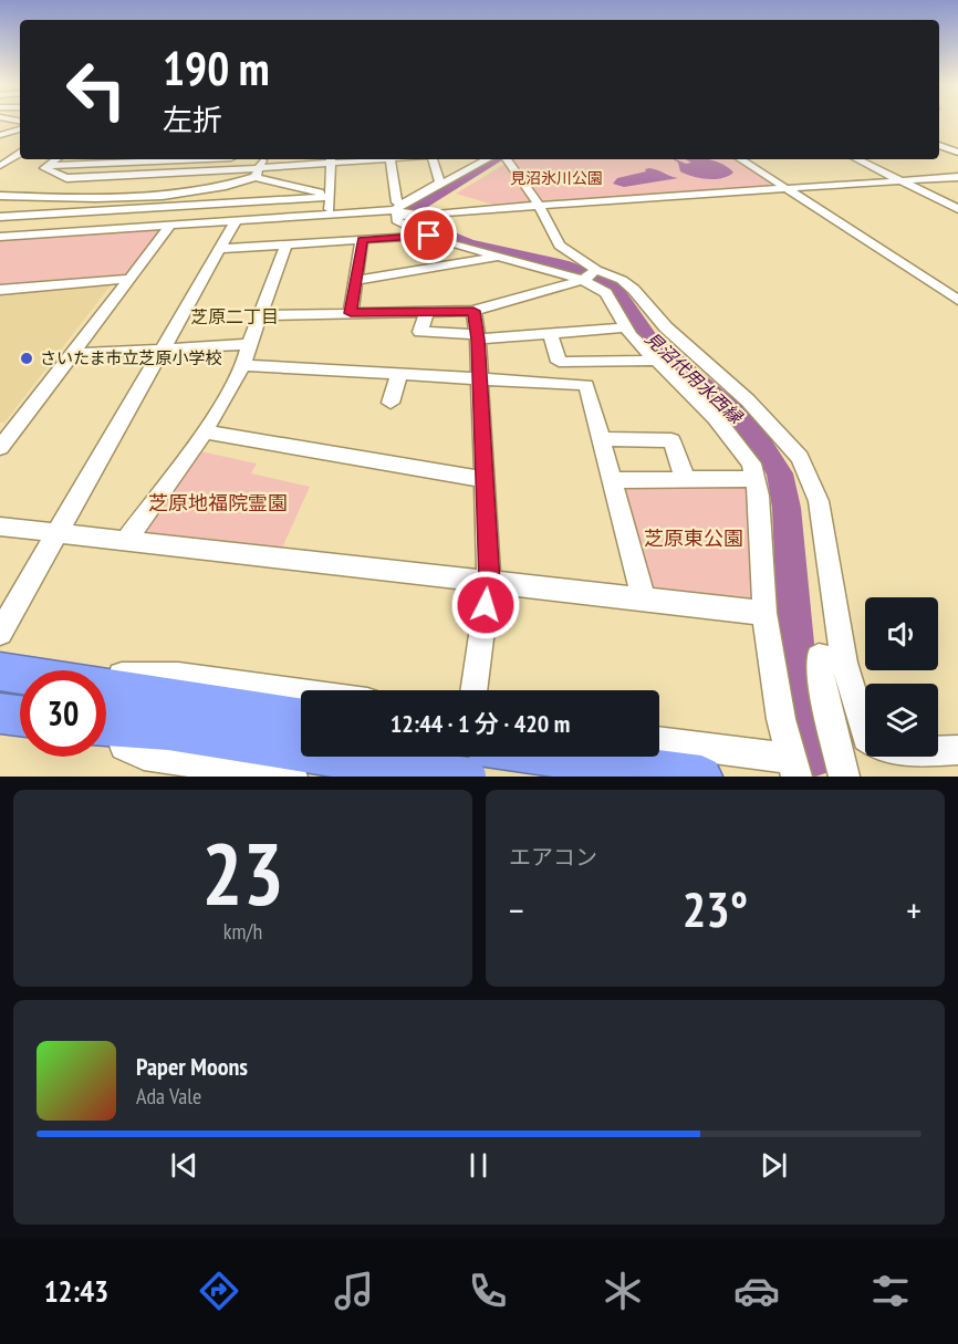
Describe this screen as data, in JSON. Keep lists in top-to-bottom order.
{
  "districts": ["芝原二丁目"],
  "water": ["見沼代用水西縁"],
  "parks": ["見沼氷川公園", "芝原地福院霊園", "芝原東公園"],
  "places": ["さいたま市立芝原小学校"],
  "page": {
    "turn": ["190 m", "左折"],
    "limit": "30",
    "trip": "12:44 · 1 分 · 420 m",
    "tile": [
      ["23", "km/h"],
      "エアコン"
    ],
    "heat": ["−", "23°", "+"],
    "song": ["Paper Moons", "Ada Vale"],
    "tabs": "12:43"
  }
}
